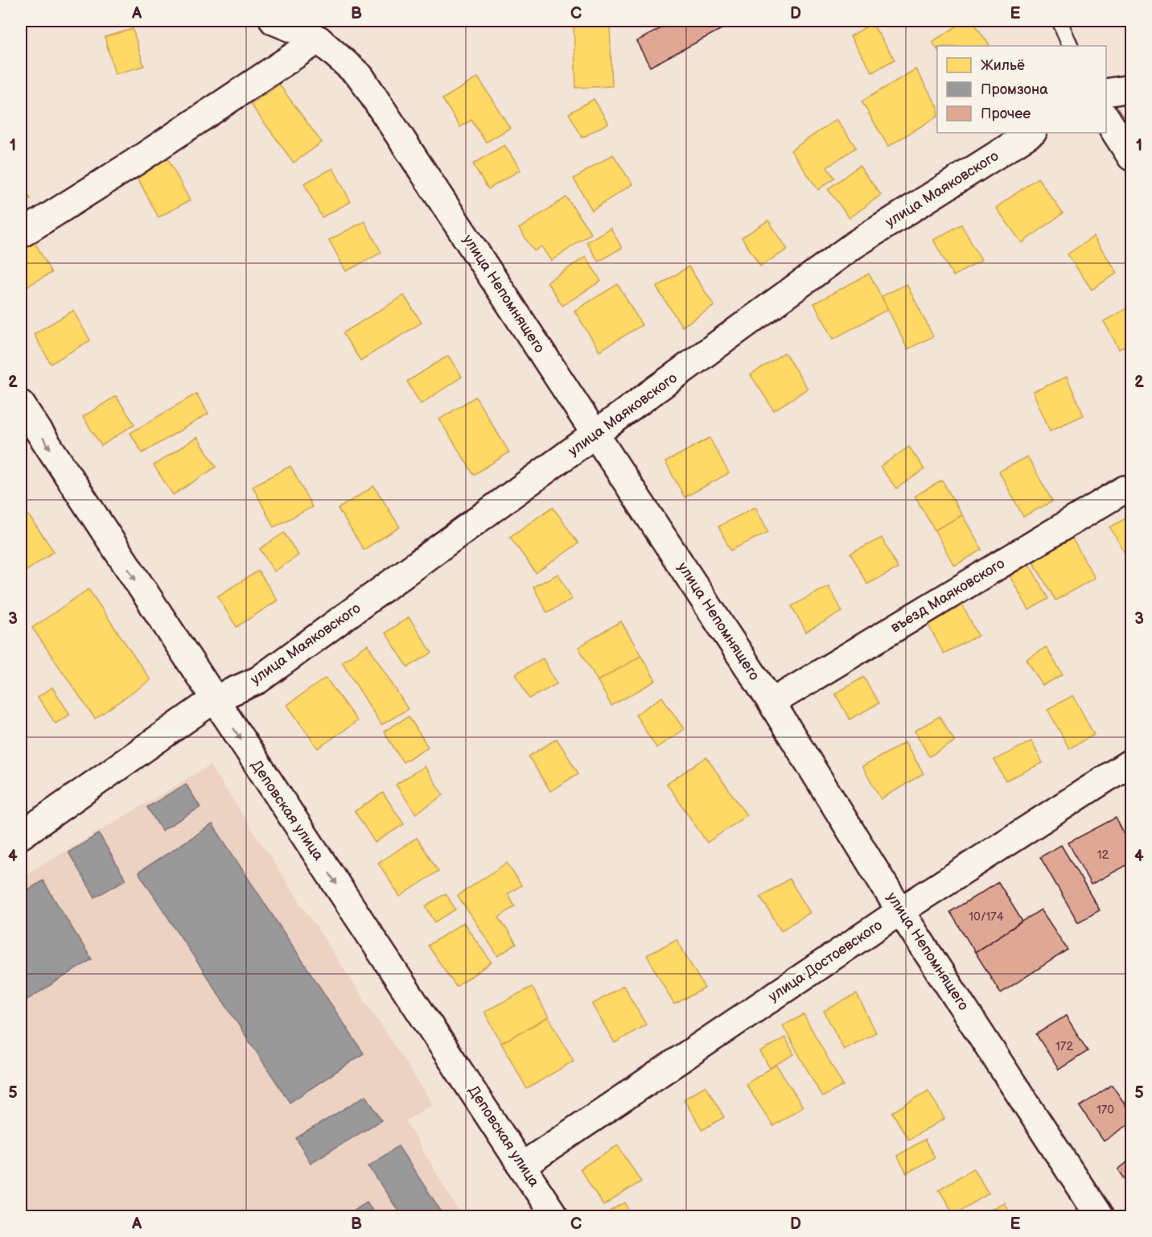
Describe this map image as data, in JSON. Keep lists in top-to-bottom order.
{
  "streets": {
    "street": [
      "улица Маяковского",
      "улица Непомнящего",
      "въезд Маяковского",
      "Деповская улица",
      "улица Достоевского"
    ]
  },
  "crossings": [
    ["улица Маяковского", "улица Непомнящего"],
    ["улица Маяковского", "Деповская улица"],
    ["улица Непомнящего", "въезд Маяковского"],
    ["улица Непомнящего", "улица Достоевского"],
    ["Деповская улица", "улица Достоевского"]
  ],
  "one_way": ["Деповская улица"],
  "house_numbers": [
    "12",
    "10/174",
    "172",
    "170"
  ],
  "legend": ["Жильё", "Промзона", "Прочее"],
  "grid": {
    "columns": [
      "A",
      "B",
      "C",
      "D",
      "E"
    ],
    "rows": [
      "1",
      "2",
      "3",
      "4",
      "5"
    ]
  }
}
